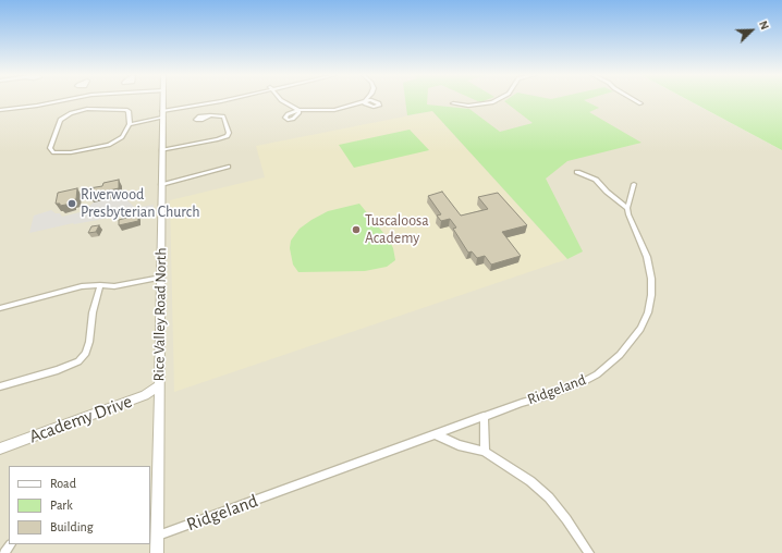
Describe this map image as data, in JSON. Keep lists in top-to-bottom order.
{
  "streets": {
    "street": ["Rice Valley Road North", "Ridgeland", "Academy Drive"]
  },
  "crossings": [
    ["Rice Valley Road North", "Ridgeland"],
    ["Rice Valley Road North", "Academy Drive"]
  ],
  "places": ["Riverwood Presbyterian Church", "Tuscaloosa Academy"],
  "legend": ["Road", "Park", "Building"],
  "north": "top right"
}
